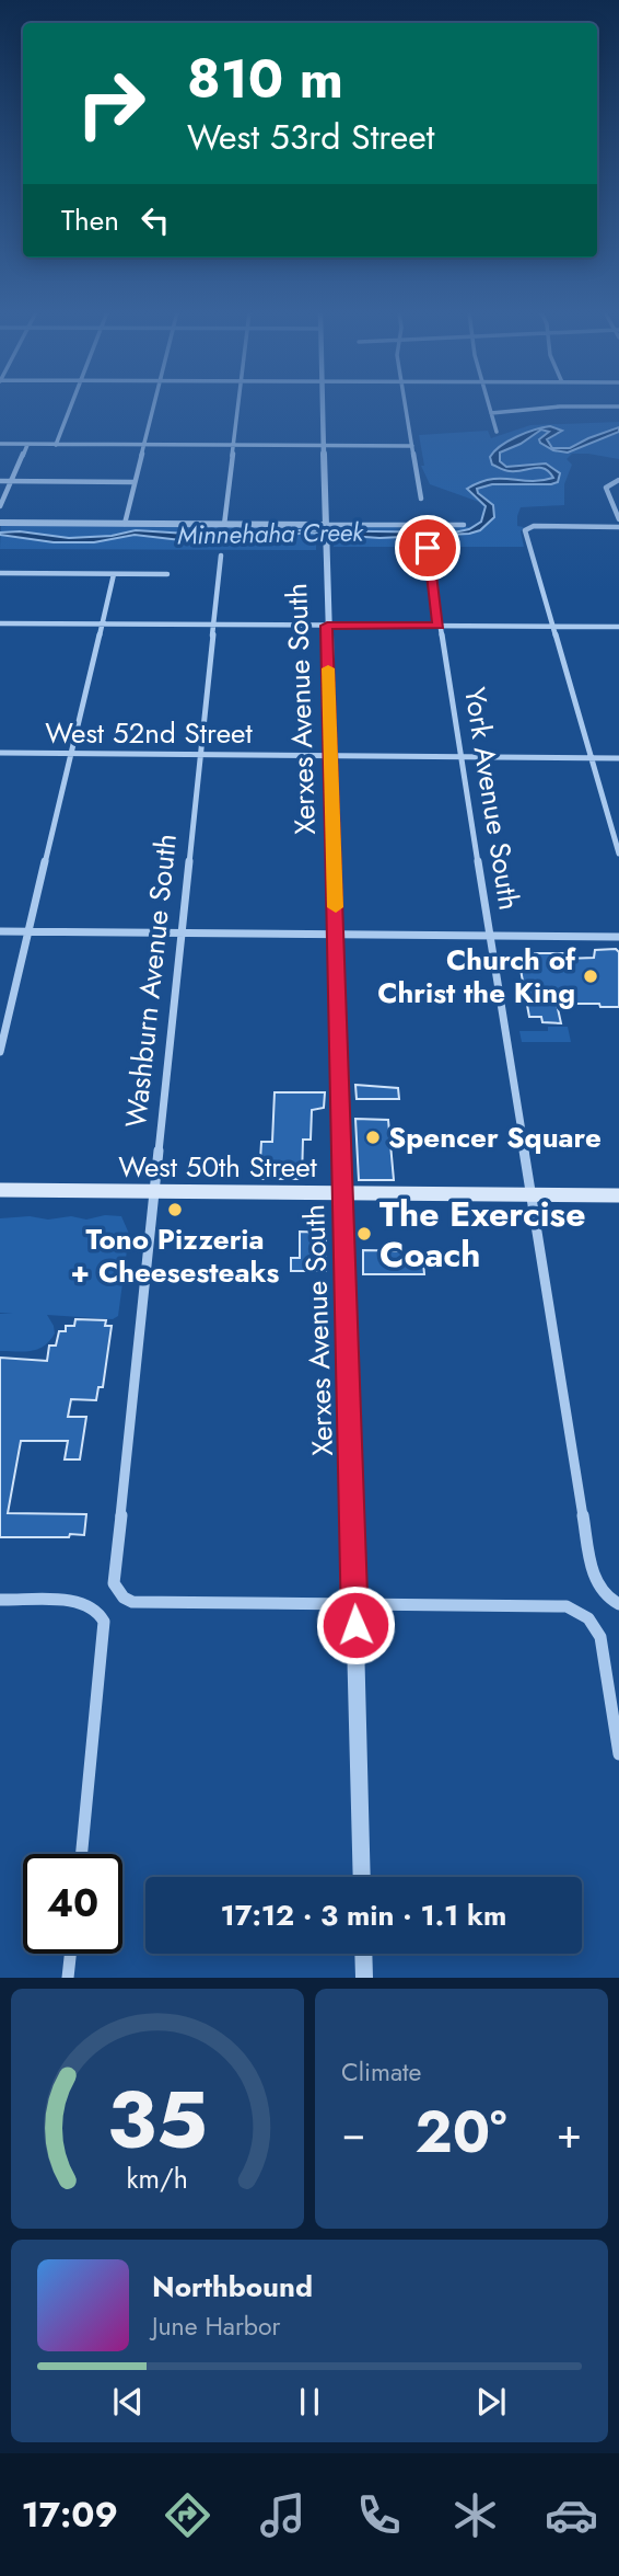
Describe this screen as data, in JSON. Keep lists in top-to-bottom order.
{
  "streets": {
    "main road": ["West 50th Street"],
    "street": [
      "Xerxes Avenue South",
      "West 52nd Street",
      "York Avenue South",
      "Washburn Avenue South"
    ]
  },
  "crossings": [
    ["Xerxes Avenue South", "West 52nd Street"],
    ["Xerxes Avenue South", "Washburn Avenue South"],
    ["Xerxes Avenue South", "West 50th Street"],
    ["West 52nd Street", "York Avenue South"],
    ["West 52nd Street", "Washburn Avenue South"],
    ["York Avenue South", "West 50th Street"],
    ["Washburn Avenue South", "West 50th Street"]
  ],
  "water": ["Minnehaha Creek"],
  "places": [
    "Church of Christ the King",
    "Spencer Square",
    "Tono Pizzeria + Cheesesteaks",
    "The Exercise Coach"
  ],
  "page": {
    "turn": ["810 m", "West 53rd Street"],
    "then": "Then",
    "limit": "40",
    "trip": "17:12 · 3 min · 1.1 km",
    "tile": "Climate",
    "heat": ["−", "20°", "+"],
    "song": ["Northbound", "June Harbor"],
    "tabs": "17:09",
    "gauge": ["35", "km/h"]
  }
}
